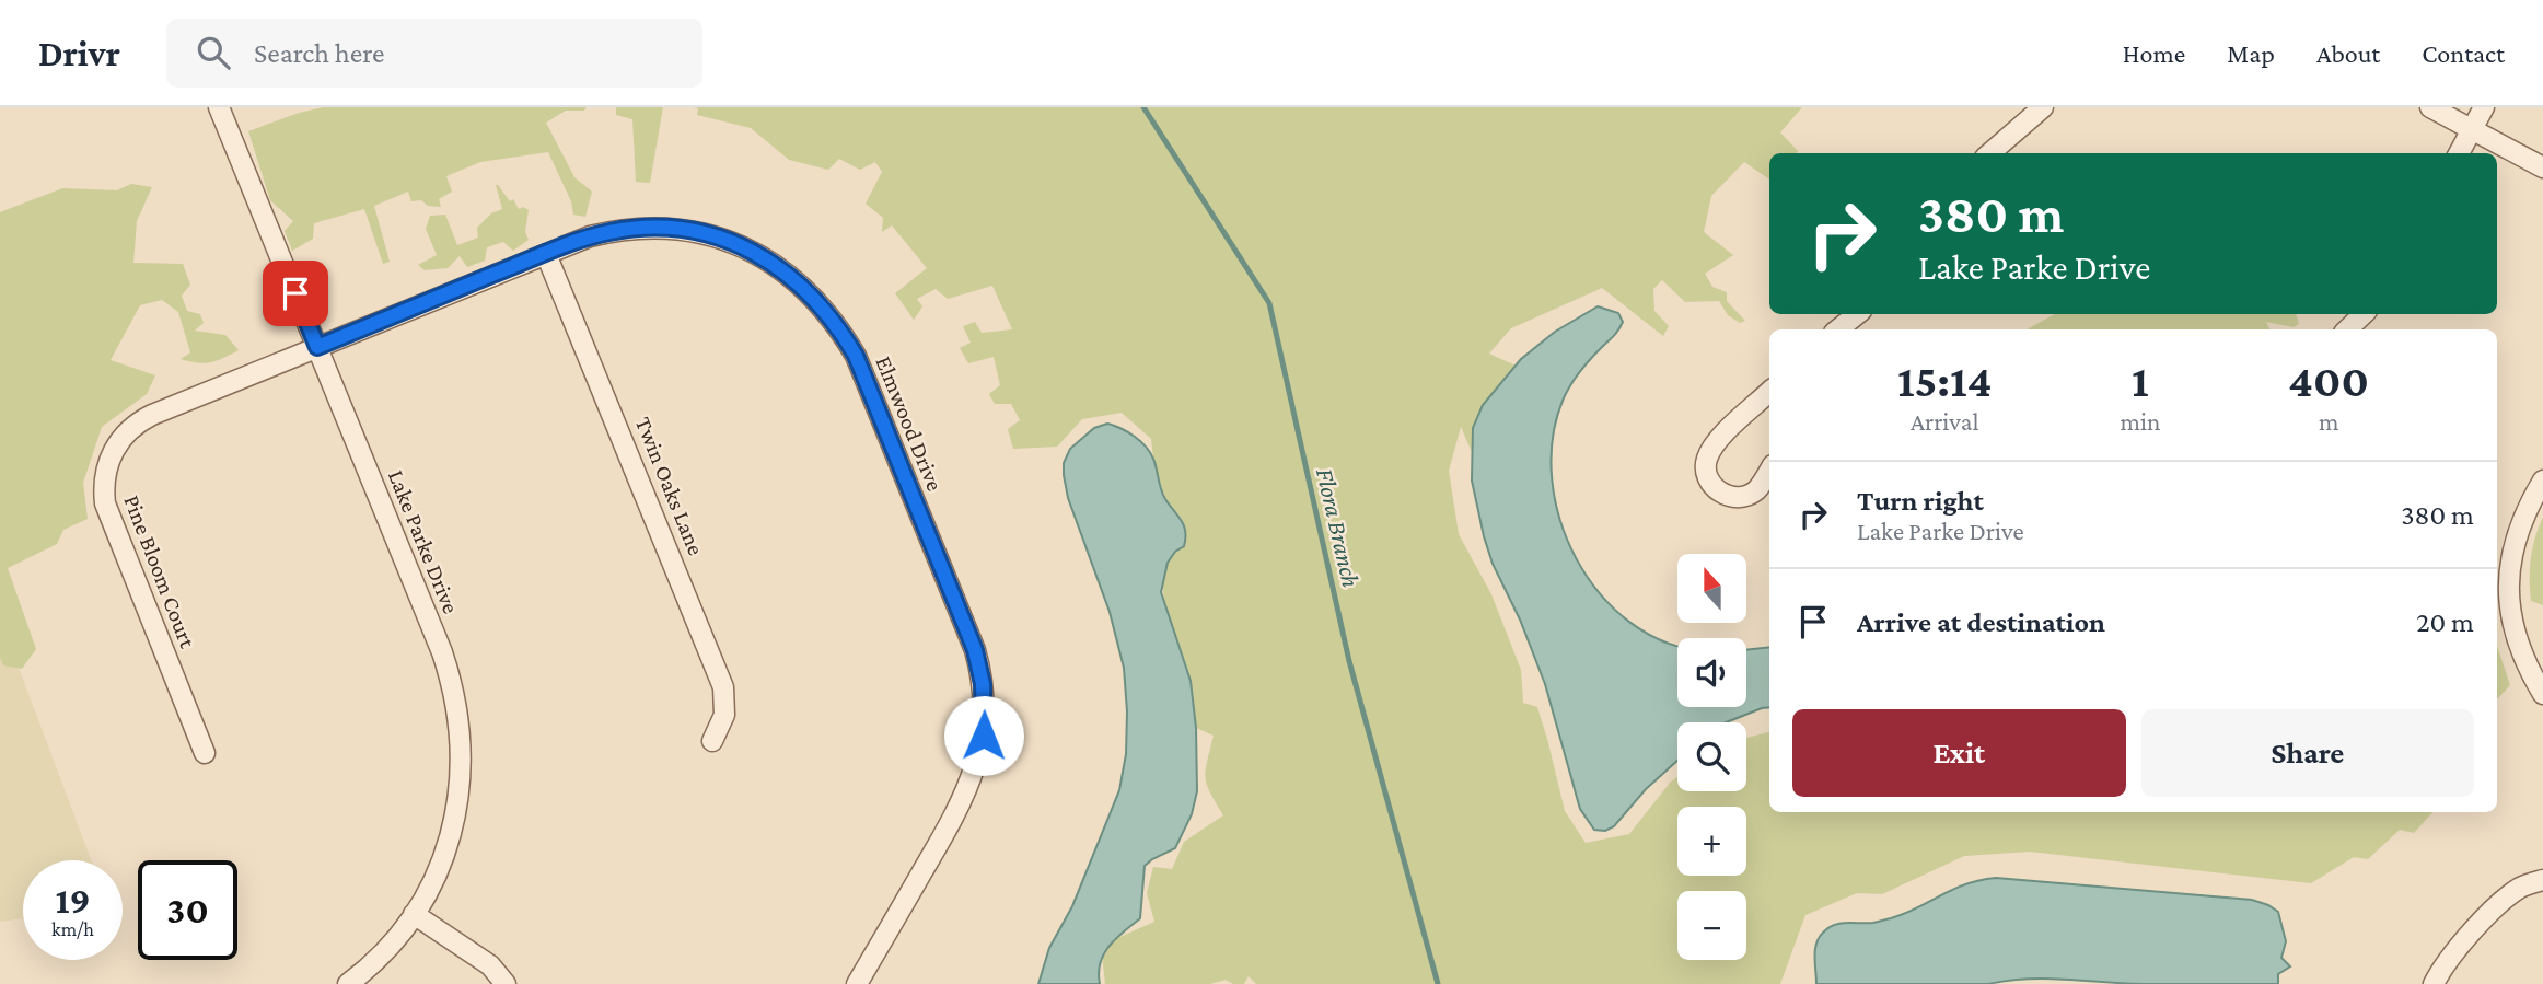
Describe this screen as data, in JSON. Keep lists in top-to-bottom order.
{
  "streets": {
    "street": [
      "Elmwood Drive",
      "Twin Oaks Lane",
      "Lake Parke Drive",
      "Pine Bloom Court"
    ]
  },
  "crossings": [
    ["Elmwood Drive", "Twin Oaks Lane"],
    ["Elmwood Drive", "Lake Parke Drive"],
    ["Elmwood Drive", "Pine Bloom Court"],
    ["Lake Parke Drive", "Pine Bloom Court"]
  ],
  "water": ["Flora Branch"],
  "north": "top",
  "page": {
    "header": "Drivr",
    "search": "Search here",
    "nav": [
      "Home",
      "Map",
      "About",
      "Contact"
    ],
    "turn": ["380 m", "Lake Parke Drive"],
    "eta": [
      "15:14",
      "Arrival",
      "1",
      "min",
      "400",
      "m"
    ],
    "list": [
      {
        "name": "Turn right",
        "note": "Lake Parke Drive",
        "value": "380 m"
      },
      {
        "name": "Arrive at destination",
        "value": "20 m"
      }
    ],
    "map_buttons": ["+", "−"],
    "buttons": ["Exit", "Share"],
    "speed": "19 km/h",
    "limit": "30"
  }
}
